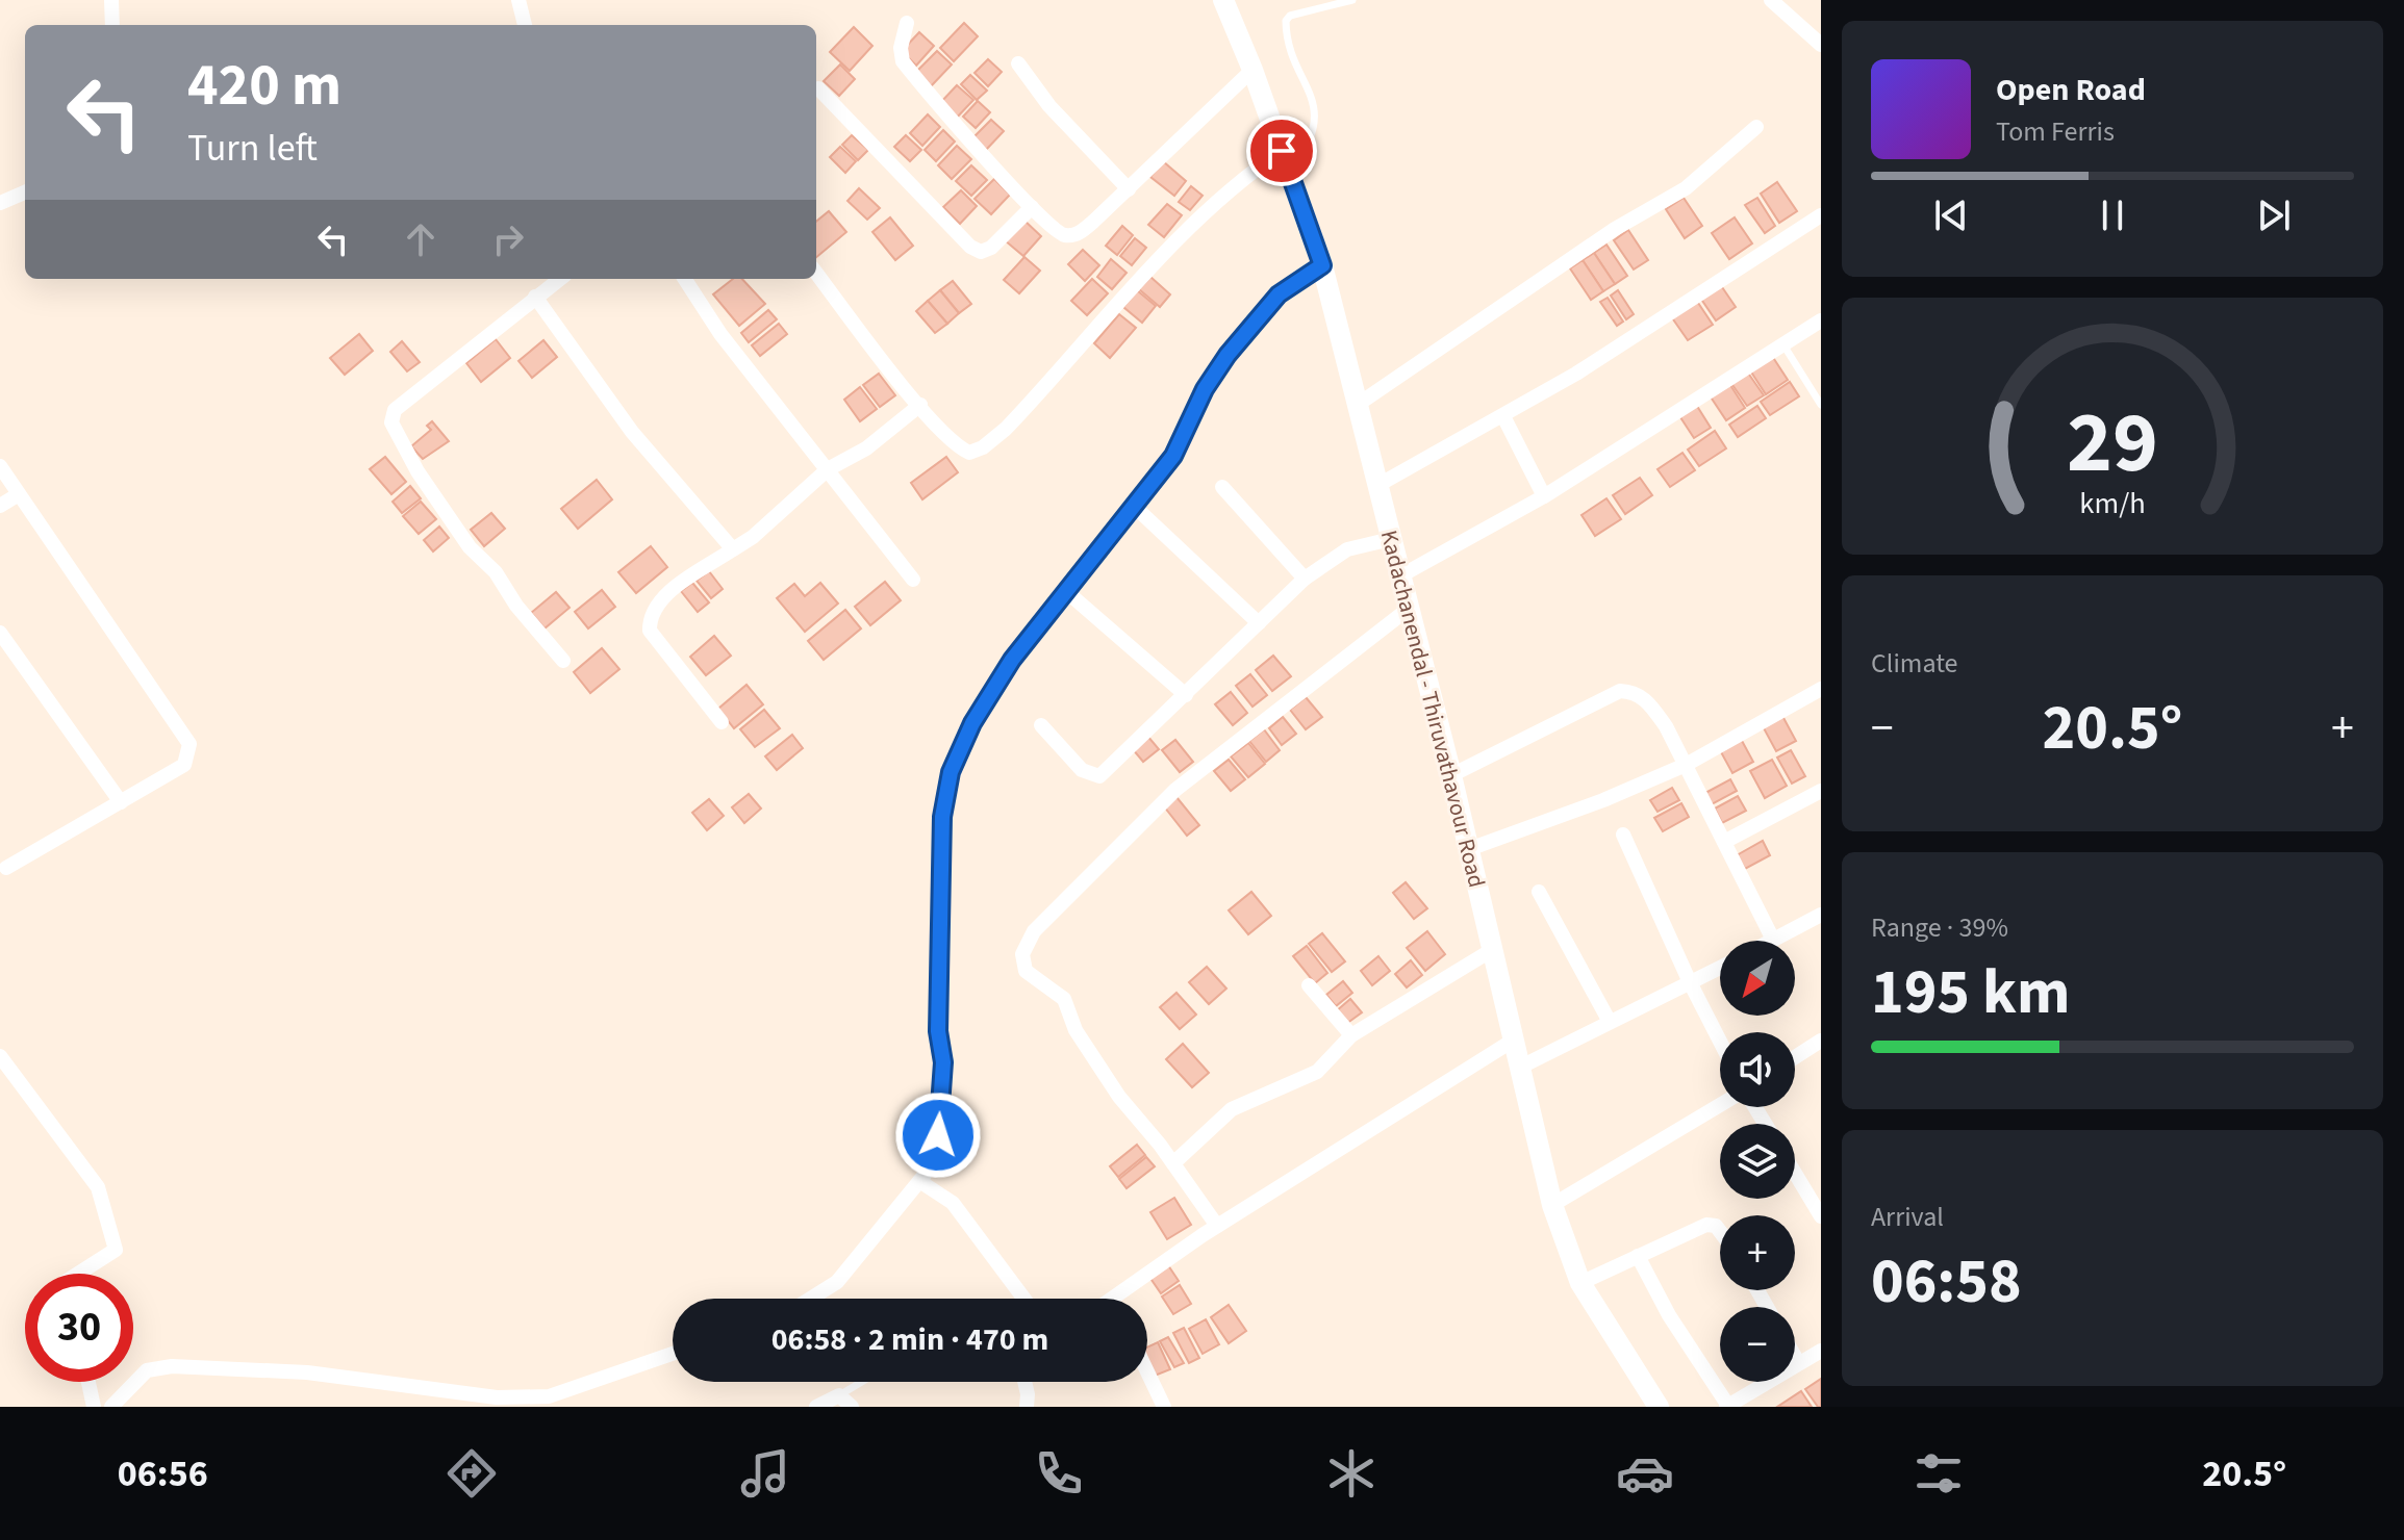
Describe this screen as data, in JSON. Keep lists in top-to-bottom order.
{
  "streets": {
    "main road": ["Kadachanendal - Thiruvathavour Road"]
  },
  "north": "bottom left",
  "page": {
    "turn": ["420 m", "Turn left"],
    "song": ["Open Road", "Tom Ferris"],
    "tile": [
      "Climate",
      ["Range · 39%", "195 km"],
      ["Arrival", "06:58"]
    ],
    "heat": ["−", "20.5°", "+"],
    "map_buttons": ["+", "−"],
    "limit": "30",
    "trip": "06:58 · 2 min · 470 m",
    "tabs": ["06:56", "20.5°"],
    "gauge": ["29", "km/h"]
  }
}
